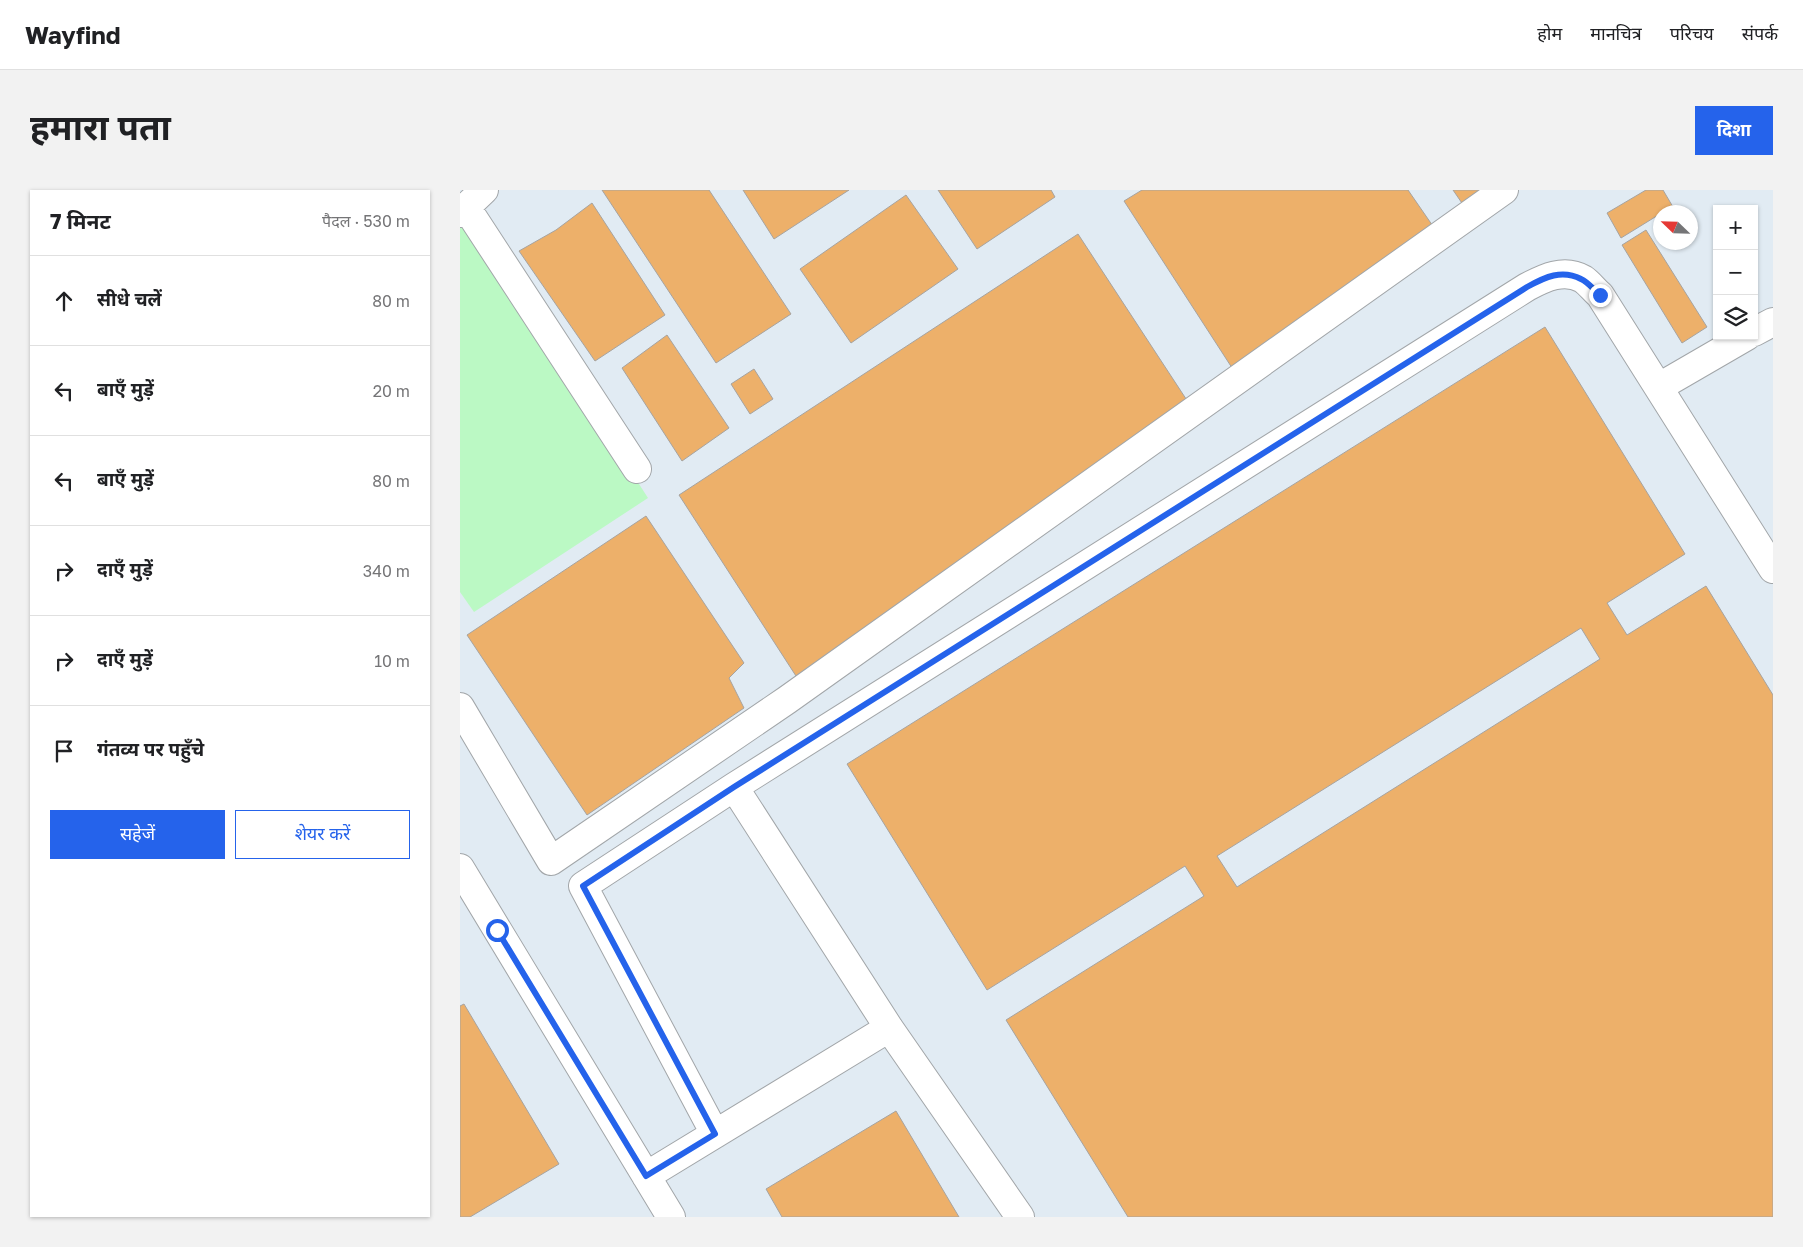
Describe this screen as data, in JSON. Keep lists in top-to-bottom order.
{
  "north": "top left",
  "page": {
    "header": "Wayfind",
    "nav": [
      "होम",
      "मानचित्र",
      "परिचय",
      "संपर्क"
    ],
    "title": "हमारा पता",
    "buttons": [
      "दिशा",
      ["सहेजें", "शेयर करें"]
    ],
    "heading": ["7 मिनट", "पैदल · 530 m"],
    "map_buttons": ["+", "−"],
    "list": [
      ["सीधे चलें", "80 m"],
      ["बाएँ मुड़ें", "20 m"],
      ["बाएँ मुड़ें", "80 m"],
      ["दाएँ मुड़ें", "340 m"],
      ["दाएँ मुड़ें", "10 m"],
      "गंतव्य पर पहुँचे"
    ]
  }
}
